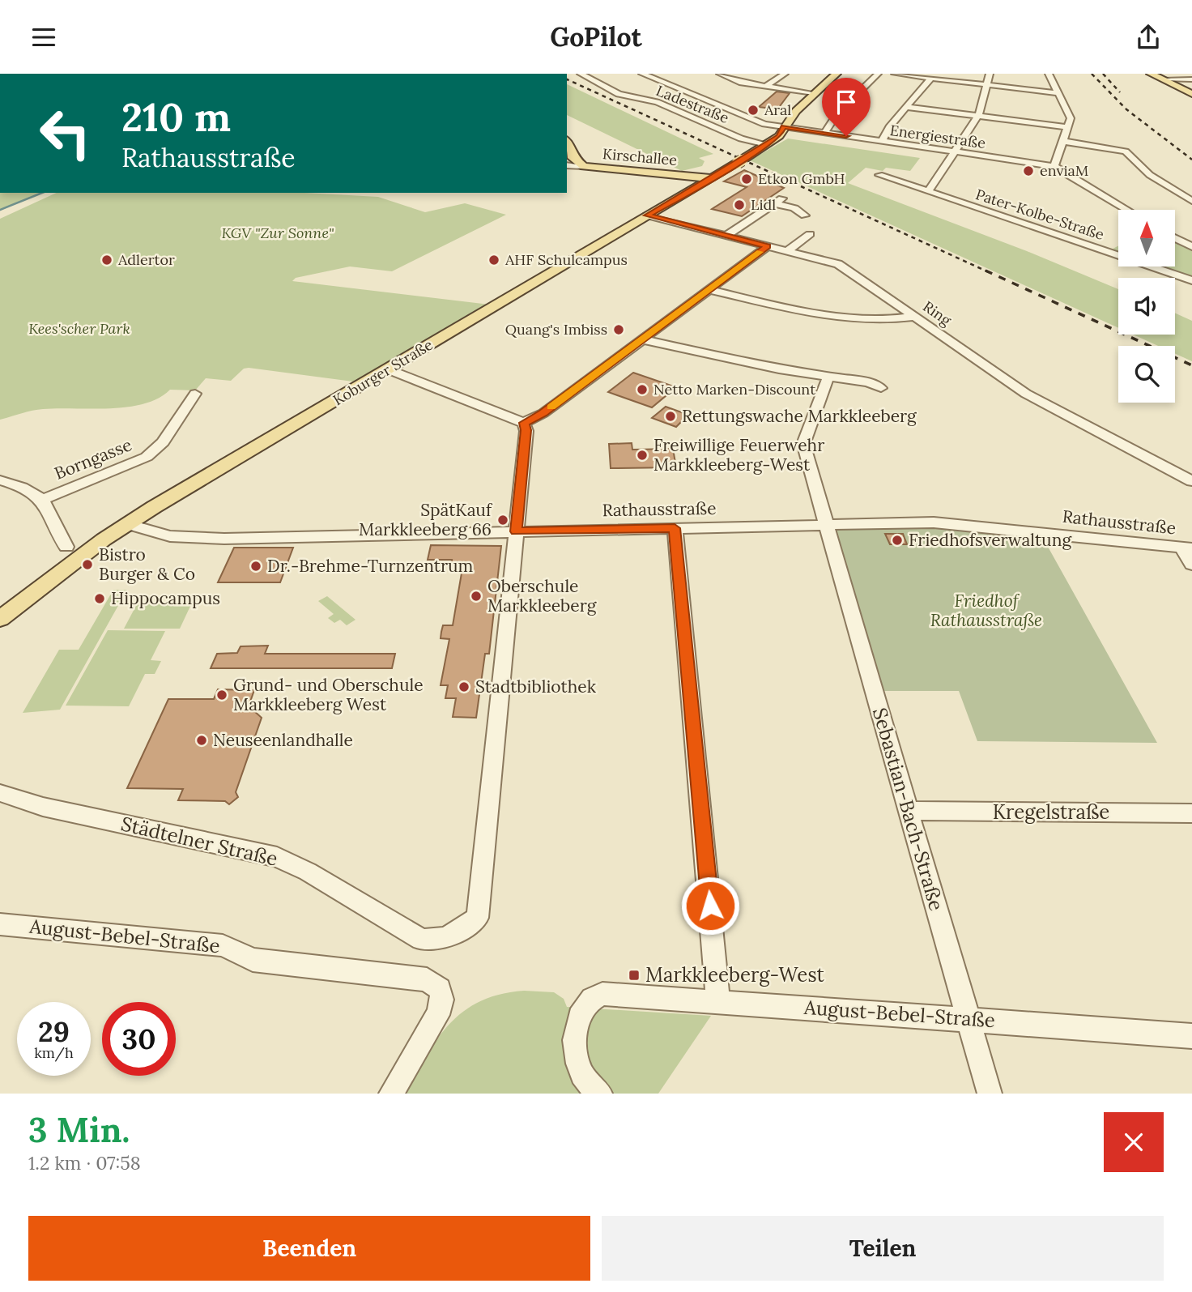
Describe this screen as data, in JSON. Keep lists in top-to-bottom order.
{
  "streets": {
    "main road": ["Kirschallee", "Koburger Straße"],
    "street": [
      "Ladestraße",
      "Energiestraße",
      "Pater-Kolbe-Straße",
      "Ring",
      "Borngasse",
      "Rathausstraße",
      "Sebastian-Bach-Straße",
      "Kregelstraße",
      "Städtelner Straße",
      "August-Bebel-Straße"
    ]
  },
  "crossings": [
    ["Ladestraße", "Koburger Straße"],
    ["Energiestraße", "Koburger Straße"],
    ["Kirschallee", "Koburger Straße"],
    ["Ring", "Koburger Straße"],
    ["Koburger Straße", "Rathausstraße"],
    ["Rathausstraße", "Sebastian-Bach-Straße"],
    ["Rathausstraße", "Städtelner Straße"],
    ["Sebastian-Bach-Straße", "Kregelstraße"],
    ["Sebastian-Bach-Straße", "August-Bebel-Straße"]
  ],
  "parks": ["KGV \"Zur Sonne\"", "Kees'scher Park", "Friedhof Rathausstraße"],
  "places": {
    "other": [
      "Aral",
      "enviaM",
      "Etkon GmbH",
      "Lidl",
      "Adlertor",
      "AHF Schulcampus",
      "Quang's Imbiss",
      "Netto Marken-Discount",
      "Rettungswache Markkleeberg",
      "Freiwillige Feuerwehr Markkleeberg-West",
      "SpätKauf Markkleeberg 66",
      "Friedhofsverwaltung",
      "Bistro Burger & Co",
      "Dr.-Brehme-Turnzentrum",
      "Oberschule Markkleeberg",
      "Hippocampus",
      "Stadtbibliothek",
      "Grund- und Oberschule Markkleeberg West",
      "Neuseenlandhalle"
    ],
    "transit": ["Markkleeberg-West"]
  },
  "north": "top",
  "page": {
    "header": "GoPilot",
    "turn": ["210 m", "Rathausstraße"],
    "speed": "29 km/h",
    "limit": "30",
    "heading": ["3 Min.", "1.2 km · 07:58"],
    "buttons": ["Beenden", "Teilen"]
  }
}
